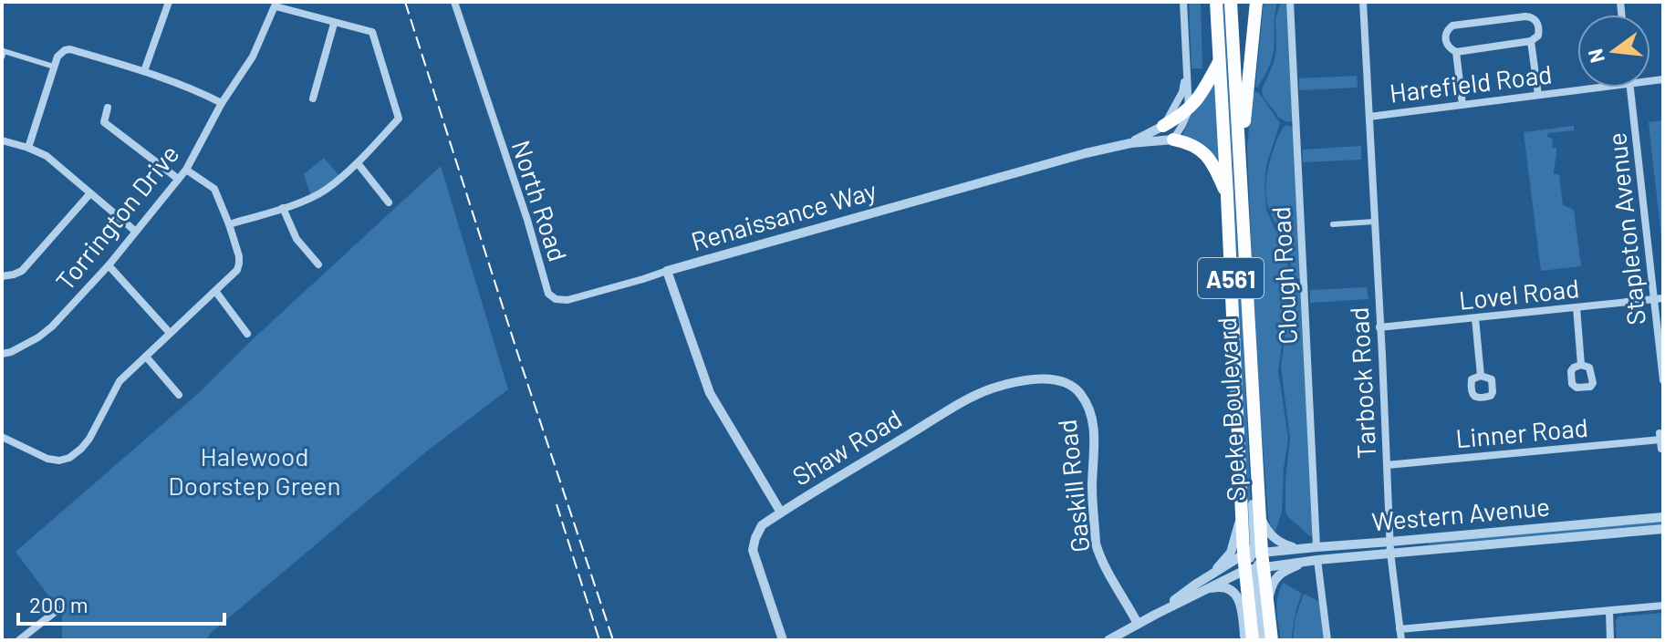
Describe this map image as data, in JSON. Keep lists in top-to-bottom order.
{
  "streets": {
    "highway": ["A561", "Speke Boulevard"],
    "street": [
      "Harefield Road",
      "North Road",
      "Renaissance Way",
      "Torrington Drive",
      "Stapleton Avenue",
      "Clough Road",
      "Lovel Road",
      "Tarbock Road",
      "Linner Road",
      "Shaw Road",
      "Gaskill Road",
      "Western Avenue"
    ]
  },
  "crossings": [
    ["Harefield Road", "Tarbock Road"],
    ["North Road", "Renaissance Way"],
    ["Renaissance Way", "Shaw Road"],
    ["Stapleton Avenue", "Lovel Road"],
    ["Clough Road", "Western Avenue"],
    ["A561", "Speke Boulevard"],
    ["A561", "Western Avenue"],
    ["Lovel Road", "Tarbock Road"],
    ["Tarbock Road", "Linner Road"],
    ["Tarbock Road", "Western Avenue"],
    ["Speke Boulevard", "Western Avenue"],
    ["Shaw Road", "Gaskill Road"]
  ],
  "parks": ["Halewood Doorstep Green"],
  "scale_bar": "200 m",
  "north": "left"
}
